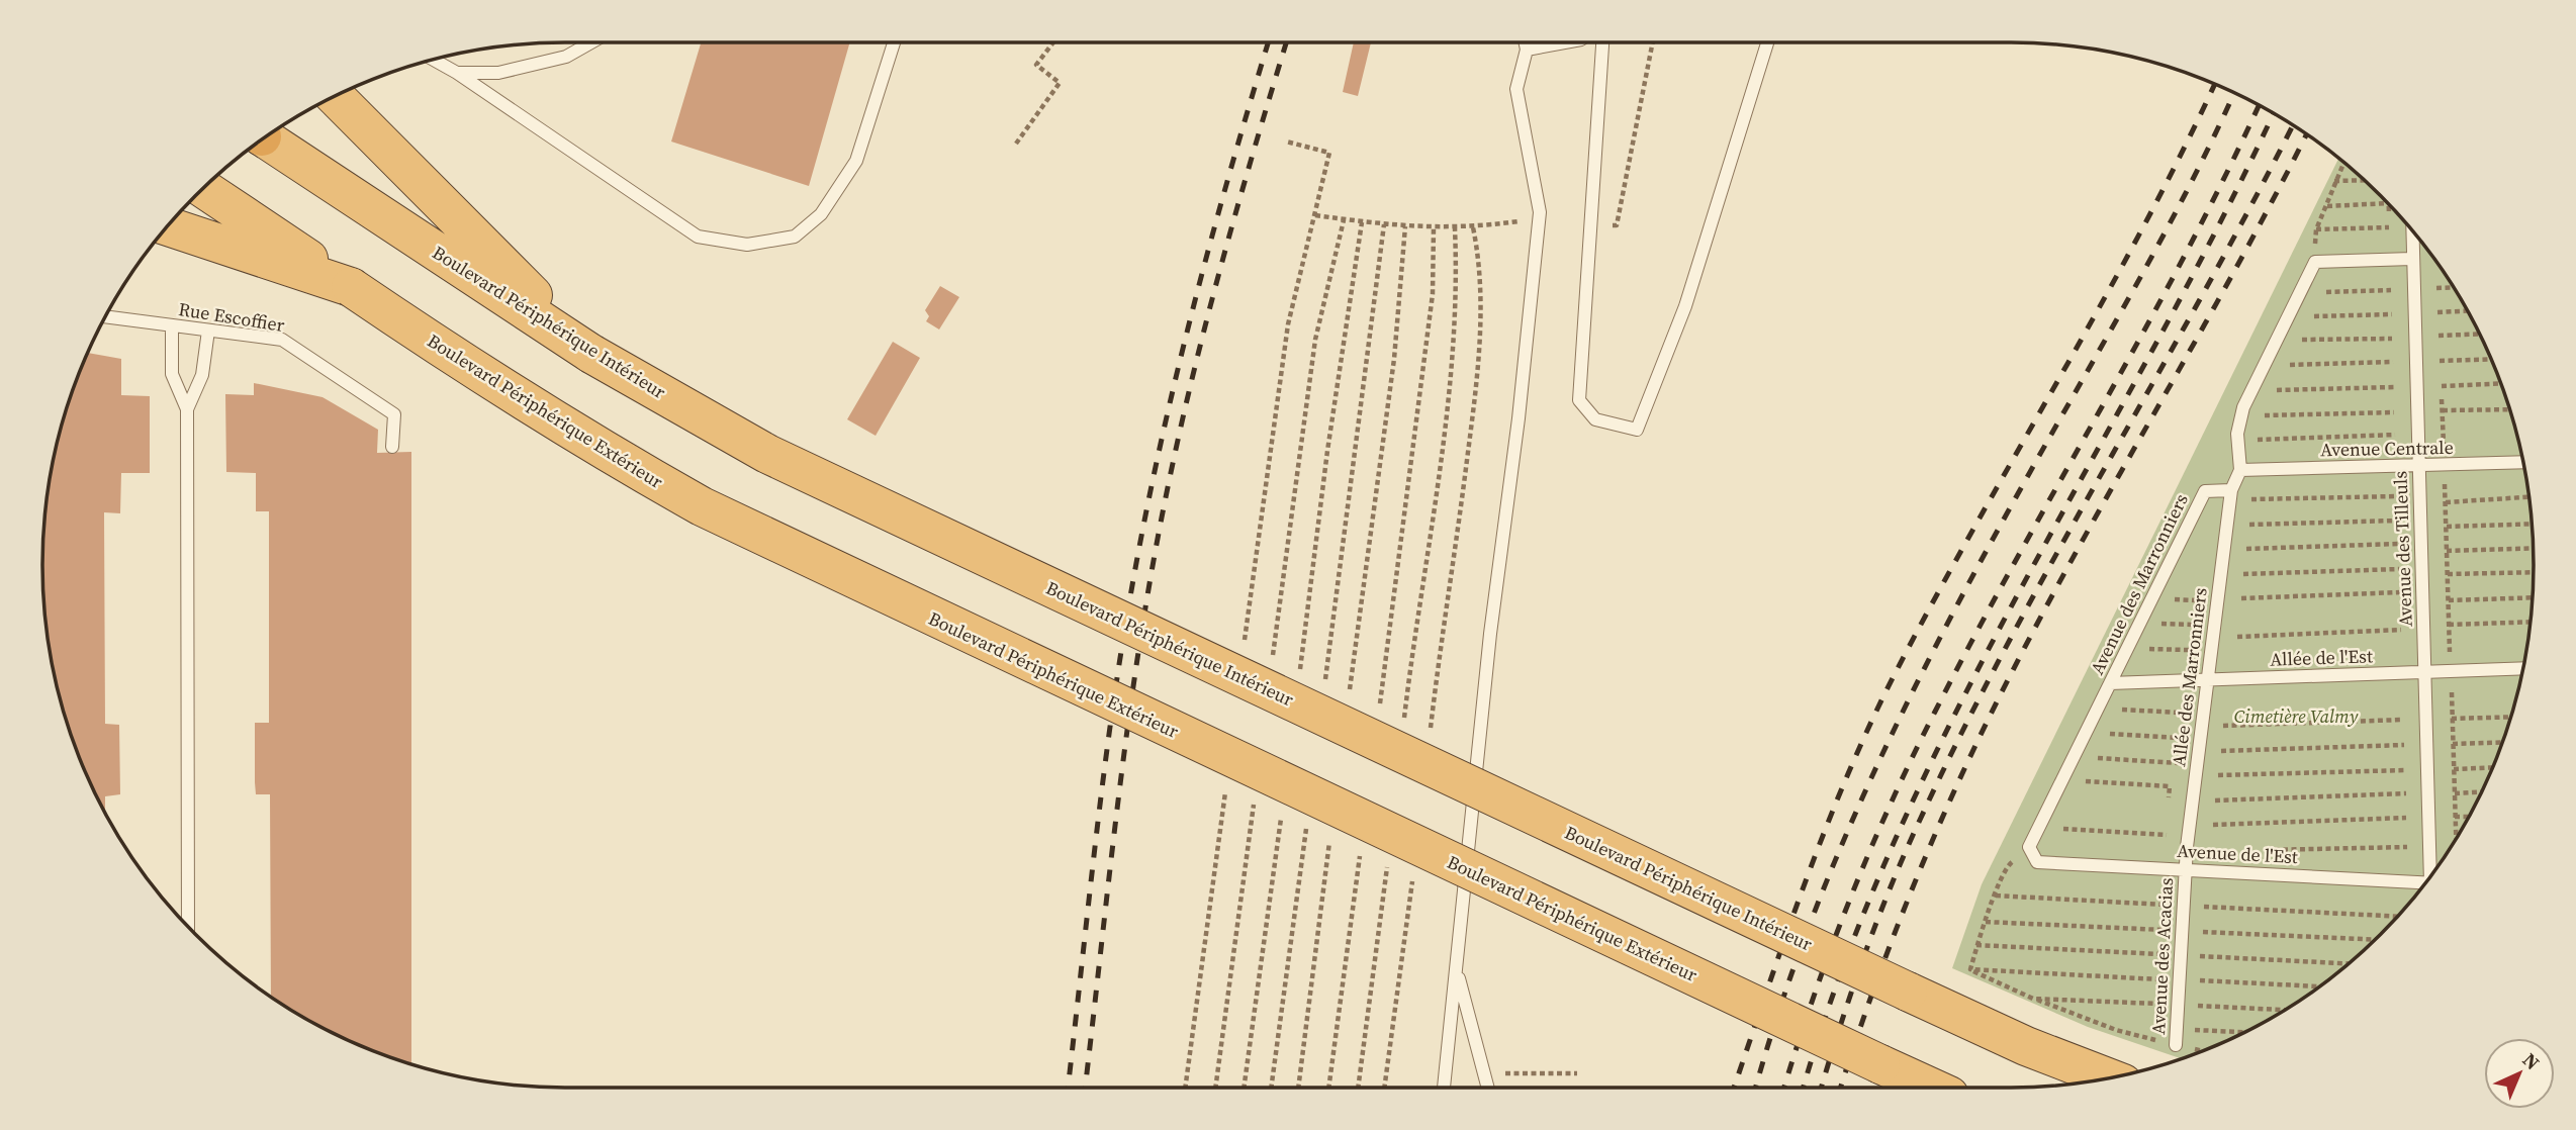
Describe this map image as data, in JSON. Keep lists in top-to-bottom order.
{
  "streets": {
    "highway": ["Boulevard Périphérique Intérieur", "Boulevard Périphérique Extérieur"],
    "lane": [
      "Rue Escoffier",
      "Avenue Centrale",
      "Avenue des Tilleuls",
      "Avenue des Marronniers",
      "Allée de l'Est",
      "Allée des Marronniers",
      "Avenue de l'Est",
      "Avenue des Acacias"
    ]
  },
  "crossings": [
    ["Avenue Centrale", "Avenue des Tilleuls"],
    ["Avenue des Tilleuls", "Allée de l'Est"],
    ["Avenue des Marronniers", "Allée de l'Est"],
    ["Avenue des Marronniers", "Allée des Marronniers"],
    ["Avenue des Marronniers", "Avenue de l'Est"],
    ["Allée de l'Est", "Allée des Marronniers"],
    ["Allée des Marronniers", "Avenue de l'Est"],
    ["Allée des Marronniers", "Avenue des Acacias"],
    ["Avenue de l'Est", "Avenue des Acacias"]
  ],
  "parks": ["Cimetière Valmy"],
  "north": "top right"
}
